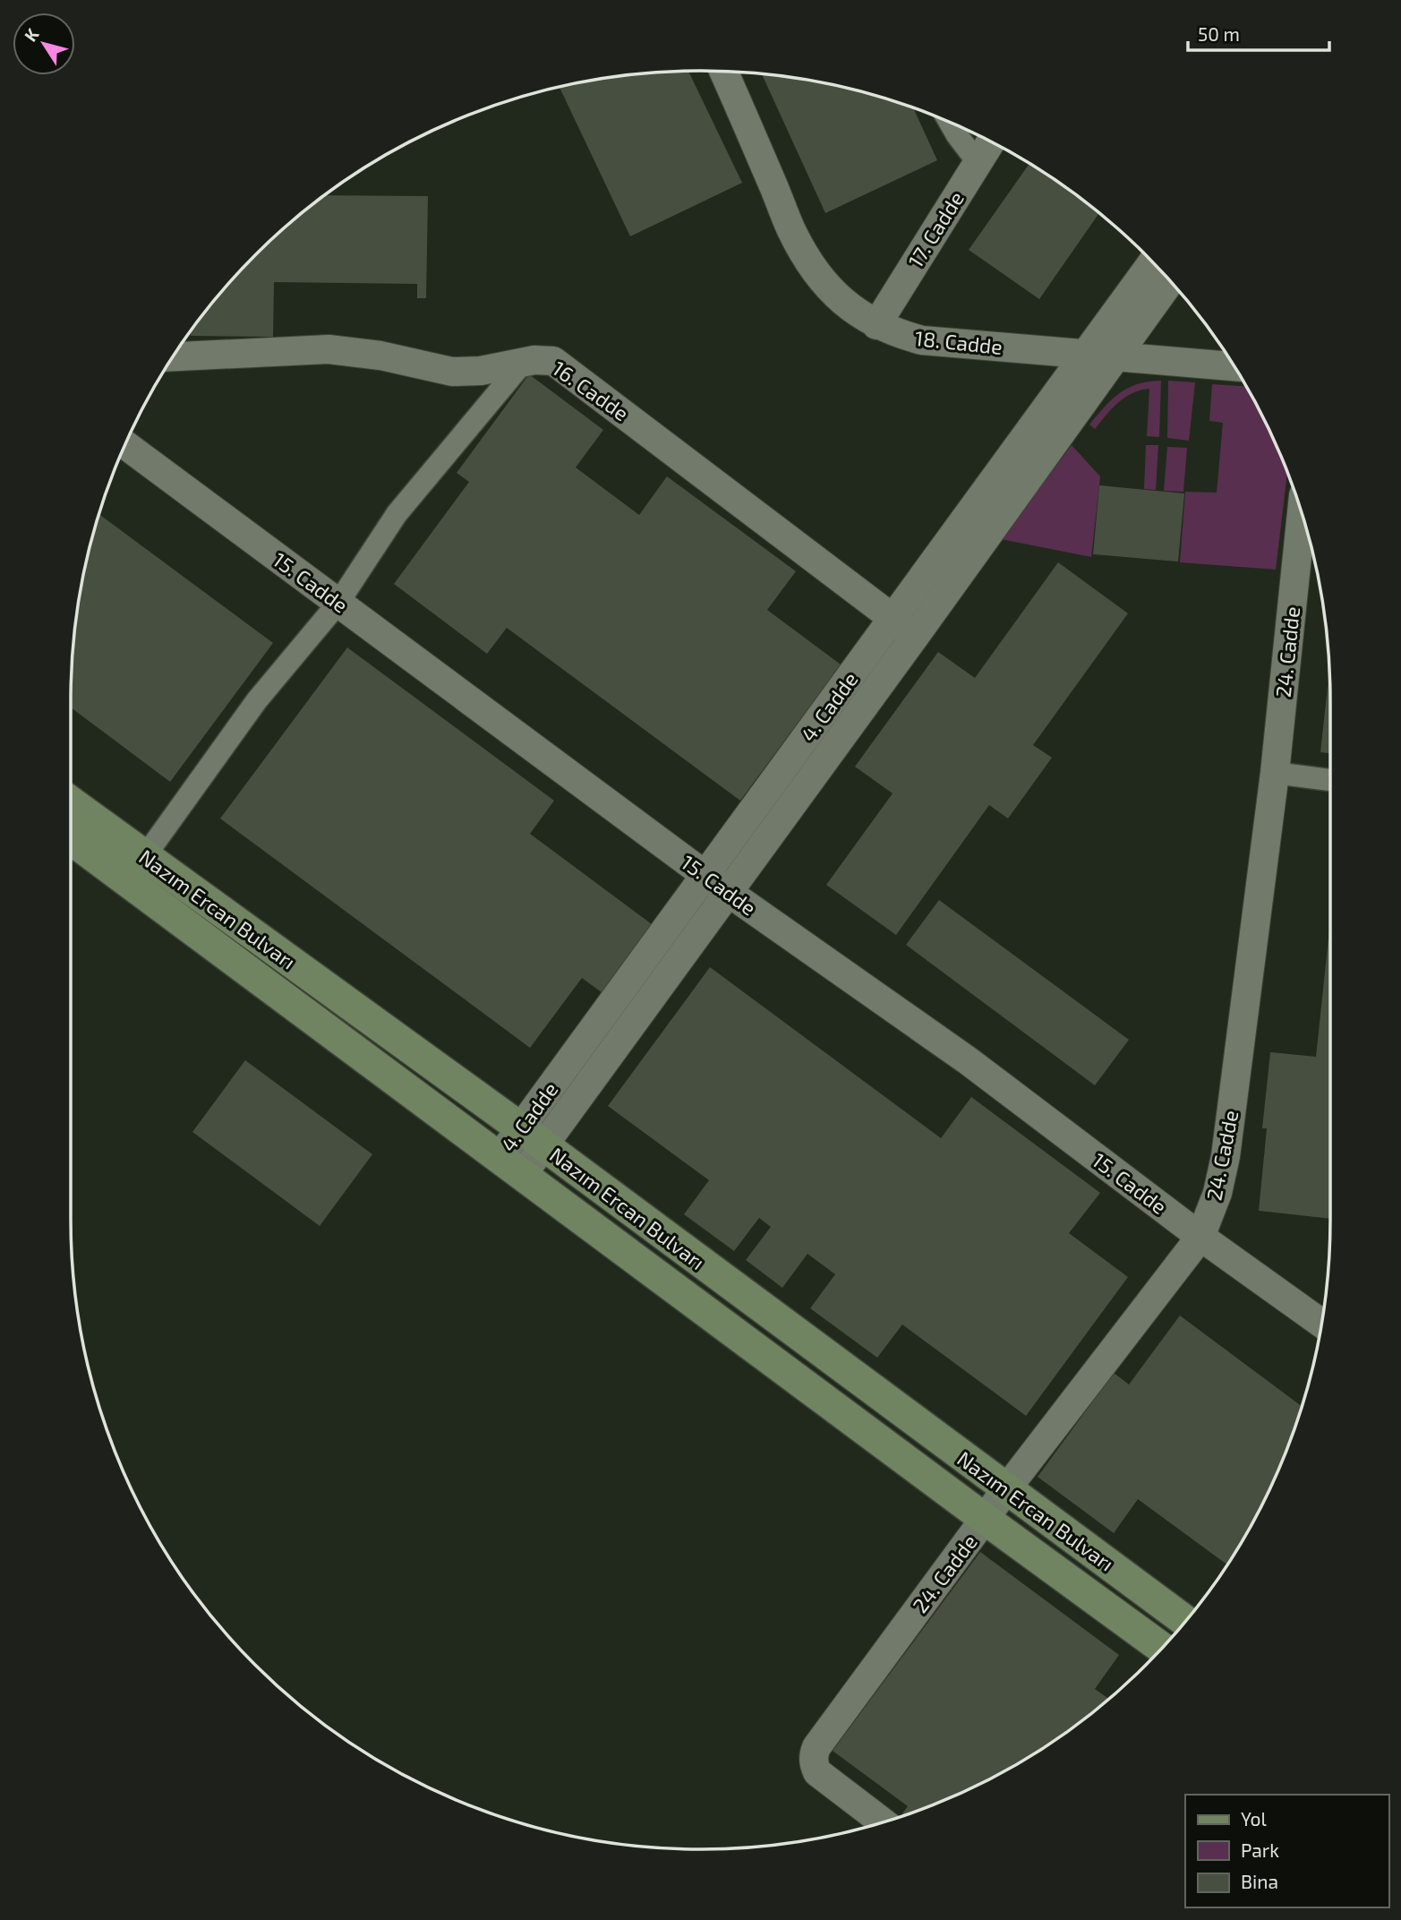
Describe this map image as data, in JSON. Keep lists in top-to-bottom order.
{
  "streets": {
    "main road": ["Nazım Ercan Bulvarı"],
    "street": [
      "17. Cadde",
      "18. Cadde",
      "16. Cadde",
      "15. Cadde",
      "24. Cadde",
      "4. Cadde"
    ]
  },
  "crossings": [
    ["17. Cadde", "18. Cadde"],
    ["18. Cadde", "4. Cadde"],
    ["16. Cadde", "4. Cadde"],
    ["15. Cadde", "24. Cadde"],
    ["15. Cadde", "4. Cadde"],
    ["24. Cadde", "Nazım Ercan Bulvarı"],
    ["4. Cadde", "Nazım Ercan Bulvarı"]
  ],
  "legend": ["Yol", "Park", "Bina"],
  "scale_bar": "50 m",
  "north": "top left"
}
